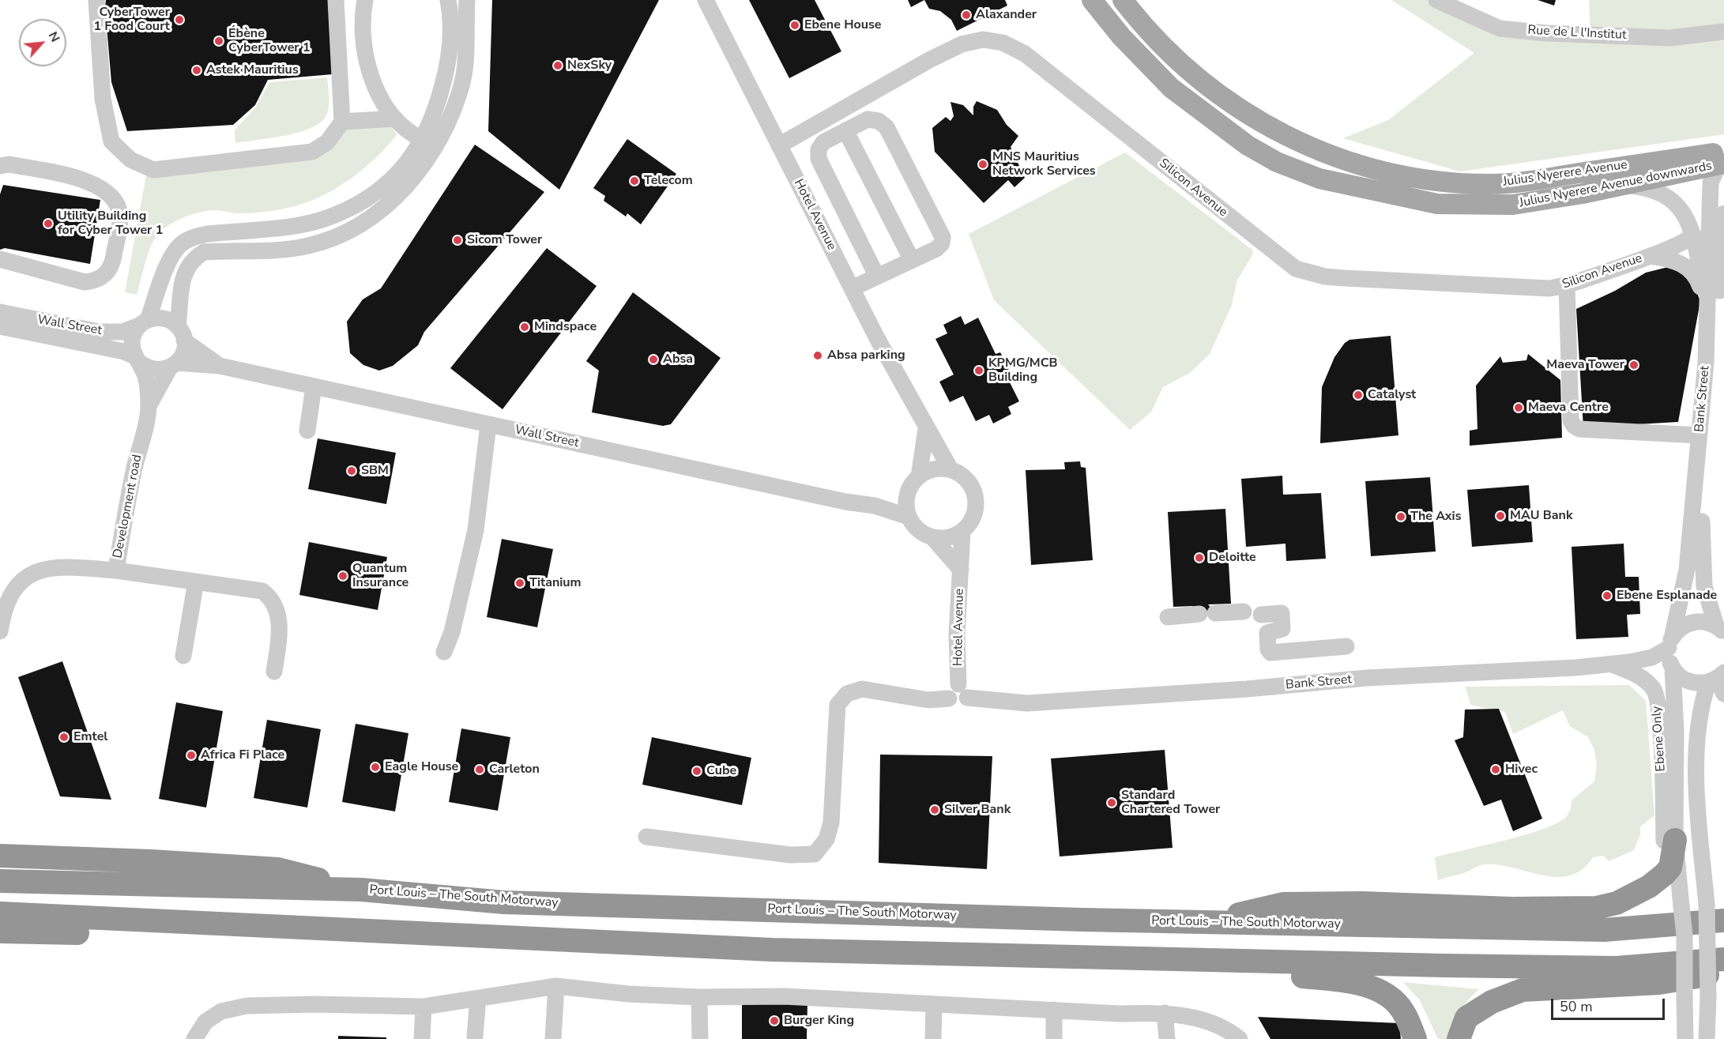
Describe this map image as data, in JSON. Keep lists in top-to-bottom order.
{
  "streets": {
    "highway": ["Port Louis – The South Motorway"],
    "main road": ["Julius Nyerere Avenue", "Julius Nyerere Avenue downwards"],
    "street": [
      "Rue de L l'Institut",
      "Silicon Avenue",
      "Hotel Avenue",
      "Wall Street",
      "Bank Street",
      "Development road",
      "Ebene Only"
    ]
  },
  "crossings": [
    ["Julius Nyerere Avenue", "Julius Nyerere Avenue downwards"],
    ["Julius Nyerere Avenue", "Bank Street"],
    ["Julius Nyerere Avenue downwards", "Bank Street"],
    ["Silicon Avenue", "Hotel Avenue"],
    ["Hotel Avenue", "Wall Street"],
    ["Hotel Avenue", "Bank Street"],
    ["Bank Street", "Ebene Only"]
  ],
  "places": [
    "Alaxander",
    "CyberTower 1 Food Court",
    "Ebene House",
    "Ébène CyberTower 1",
    "NexSky",
    "Astek Mauritius",
    "MNS Mauritius Network Services",
    "Telecom",
    "Utility Building for Cyber Tower 1",
    "Sicom Tower",
    "Mindspace",
    "Absa parking",
    "Absa",
    "Maeva Tower",
    "KPMG/MCB Building",
    "Catalyst",
    "Maeva Centre",
    "SBM",
    "MAU Bank",
    "The Axis",
    "Deloitte",
    "Quantum Insurance",
    "Titanium",
    "Ebene Esplanade",
    "Emtel",
    "Africa Fi Place",
    "Eagle House",
    "Carleton",
    "Hivec",
    "Cube",
    "Standard Chartered Tower",
    "Silver Bank",
    "Burger King"
  ],
  "scale_bar": "50 m",
  "north": "top right"
}
